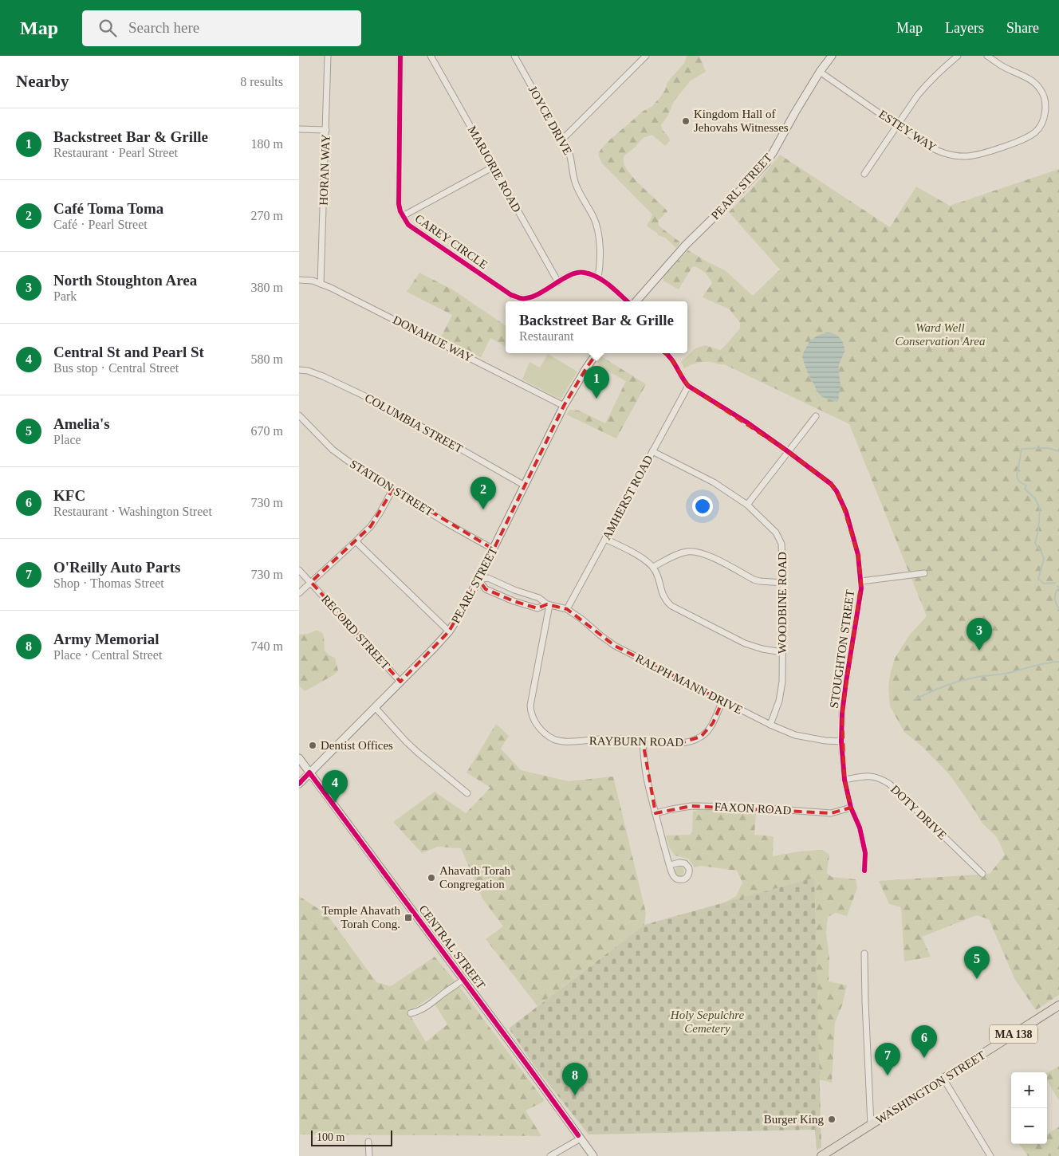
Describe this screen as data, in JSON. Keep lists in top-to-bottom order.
{
  "streets": {
    "main road": [
      "PEARL STREET",
      "CENTRAL STREET",
      "MA 138",
      "WASHINGTON STREET"
    ],
    "street": [
      "JOYCE DRIVE",
      "ESTEY WAY",
      "MARJORIE ROAD",
      "HORAN WAY",
      "CAREY CIRCLE",
      "DONAHUE WAY",
      "COLUMBIA STREET",
      "STATION STREET",
      "AMHERST ROAD",
      "WOODBINE ROAD",
      "RECORD STREET",
      "STOUGHTON STREET",
      "RALPH MANN DRIVE",
      "RAYBURN ROAD",
      "FAXON ROAD",
      "DOTY DRIVE"
    ]
  },
  "crossings": [
    ["JOYCE DRIVE", "CAREY CIRCLE"],
    ["ESTEY WAY", "PEARL STREET"],
    ["MARJORIE ROAD", "CAREY CIRCLE"],
    ["HORAN WAY", "DONAHUE WAY"],
    ["PEARL STREET", "DONAHUE WAY"],
    ["PEARL STREET", "COLUMBIA STREET"],
    ["PEARL STREET", "STATION STREET"],
    ["PEARL STREET", "RECORD STREET"],
    ["PEARL STREET", "RALPH MANN DRIVE"],
    ["PEARL STREET", "CENTRAL STREET"],
    ["AMHERST ROAD", "WOODBINE ROAD"],
    ["AMHERST ROAD", "STOUGHTON STREET"],
    ["AMHERST ROAD", "RALPH MANN DRIVE"],
    ["WOODBINE ROAD", "RALPH MANN DRIVE"],
    ["STOUGHTON STREET", "RALPH MANN DRIVE"],
    ["STOUGHTON STREET", "FAXON ROAD"],
    ["STOUGHTON STREET", "DOTY DRIVE"],
    ["RALPH MANN DRIVE", "RAYBURN ROAD"]
  ],
  "parks": ["Ward Well Conservation Area", "Holy Sepulchre Cemetery"],
  "places": {
    "other": [
      "Kingdom Hall of Jehovahs Witnesses",
      "Dentist Offices",
      "Ahavath Torah Congregation",
      "Burger King"
    ],
    "transit": ["Temple Ahavath Torah Cong."]
  },
  "scale_bar": "100 m",
  "page": {
    "header": "Map",
    "search": "Search here",
    "nav": ["Map", "Layers", "Share"],
    "heading": ["Nearby", "8 results"],
    "list": [
      {
        "mark": "1",
        "name": "Backstreet Bar & Grille",
        "note": "Restaurant · Pearl Street",
        "value": "180 m"
      },
      {
        "mark": "2",
        "name": "Café Toma Toma",
        "note": "Café · Pearl Street",
        "value": "270 m"
      },
      {
        "mark": "3",
        "name": "North Stoughton Area",
        "note": "Park",
        "value": "380 m"
      },
      {
        "mark": "4",
        "name": "Central St and Pearl St",
        "note": "Bus stop · Central Street",
        "value": "580 m"
      },
      {
        "mark": "5",
        "name": "Amelia's",
        "note": "Place",
        "value": "670 m"
      },
      {
        "mark": "6",
        "name": "KFC",
        "note": "Restaurant · Washington Street",
        "value": "730 m"
      },
      {
        "mark": "7",
        "name": "O'Reilly Auto Parts",
        "note": "Shop · Thomas Street",
        "value": "730 m"
      },
      {
        "mark": "8",
        "name": "Army Memorial",
        "note": "Place · Central Street",
        "value": "740 m"
      }
    ],
    "popup": ["Backstreet Bar & Grille", "Restaurant"],
    "pins": [
      "1",
      "2",
      "3",
      "4",
      "5",
      "6",
      "7",
      "8"
    ],
    "map_buttons": ["+", "−"],
    "scale": "100 m"
  }
}
